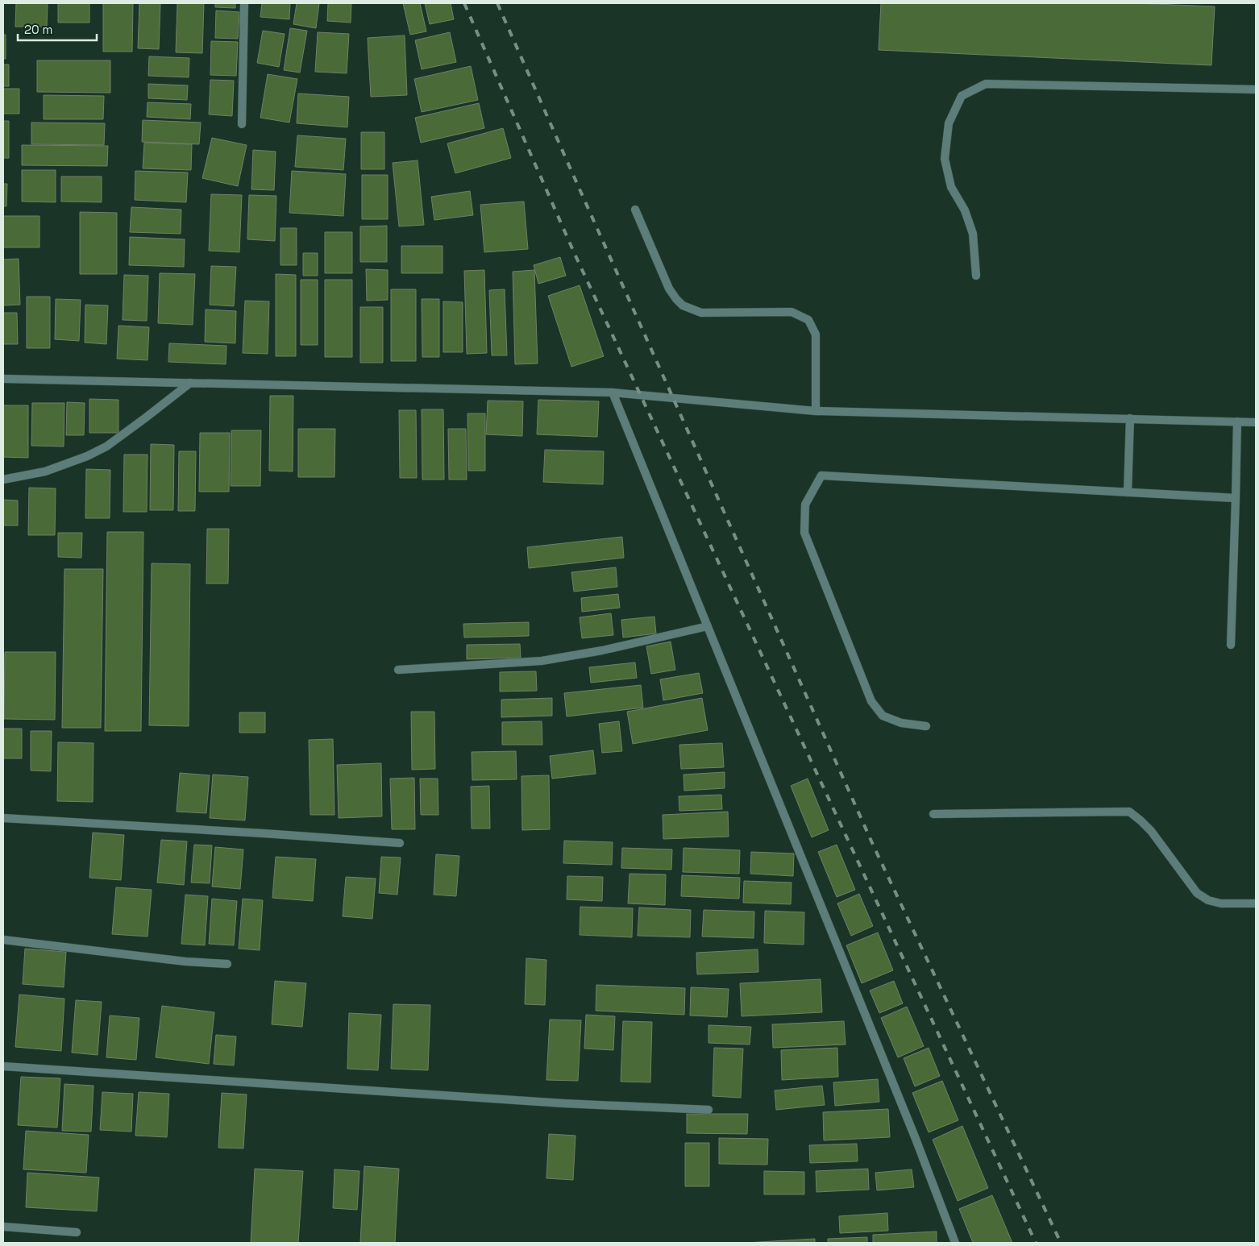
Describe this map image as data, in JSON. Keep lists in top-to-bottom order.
{
  "scale_bar": "20 m"
}
